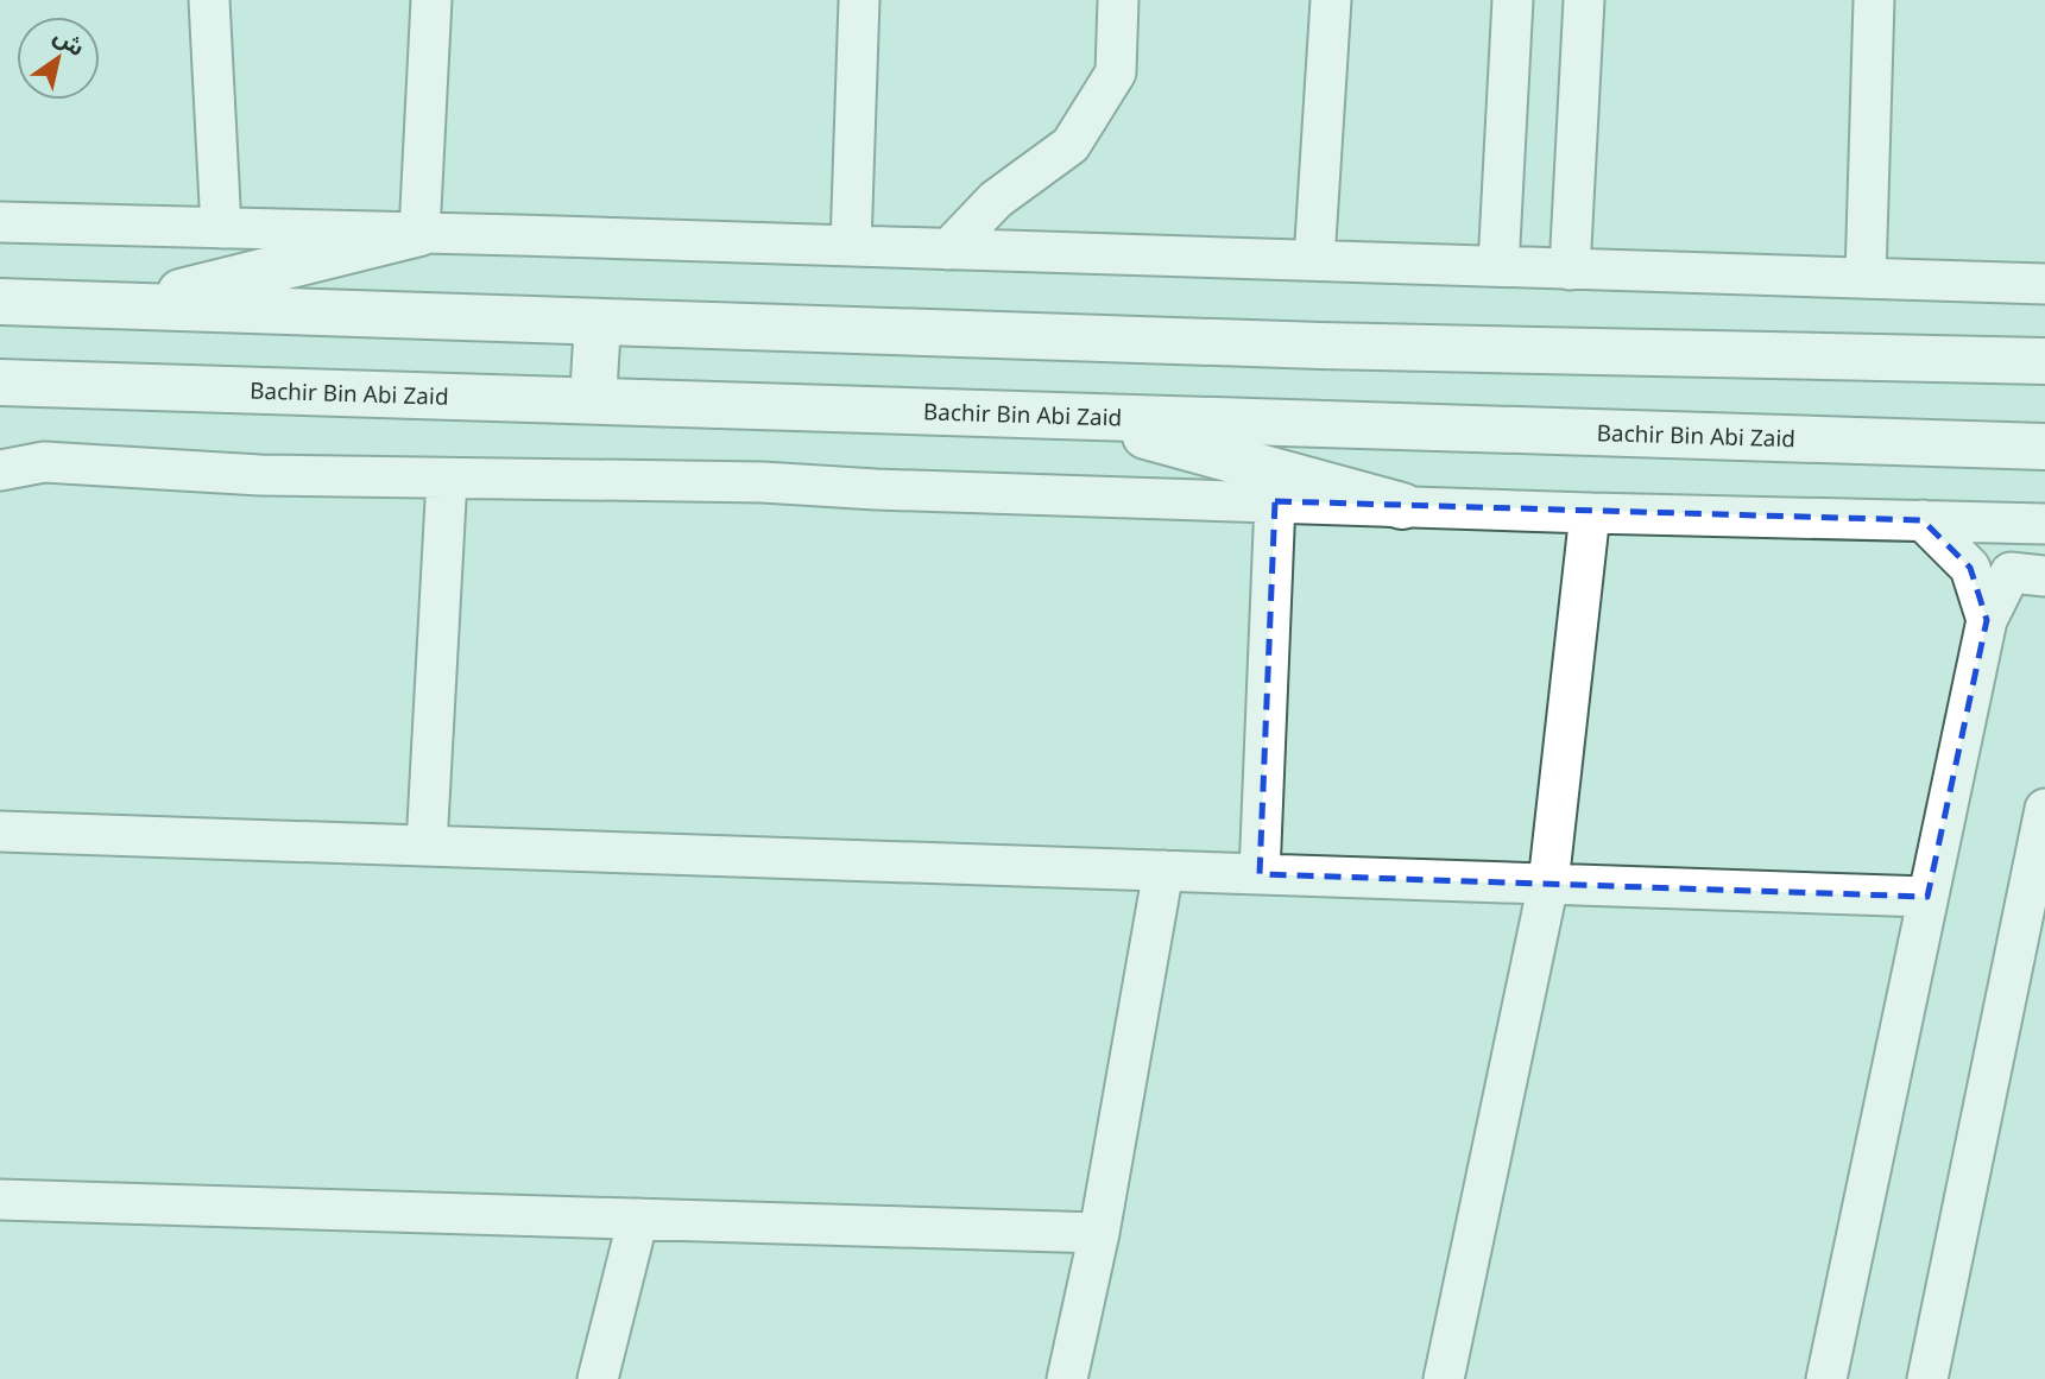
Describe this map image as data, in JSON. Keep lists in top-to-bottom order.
{
  "streets": {
    "main road": ["Bachir Bin Abi Zaid"]
  },
  "north": "top right"
}
